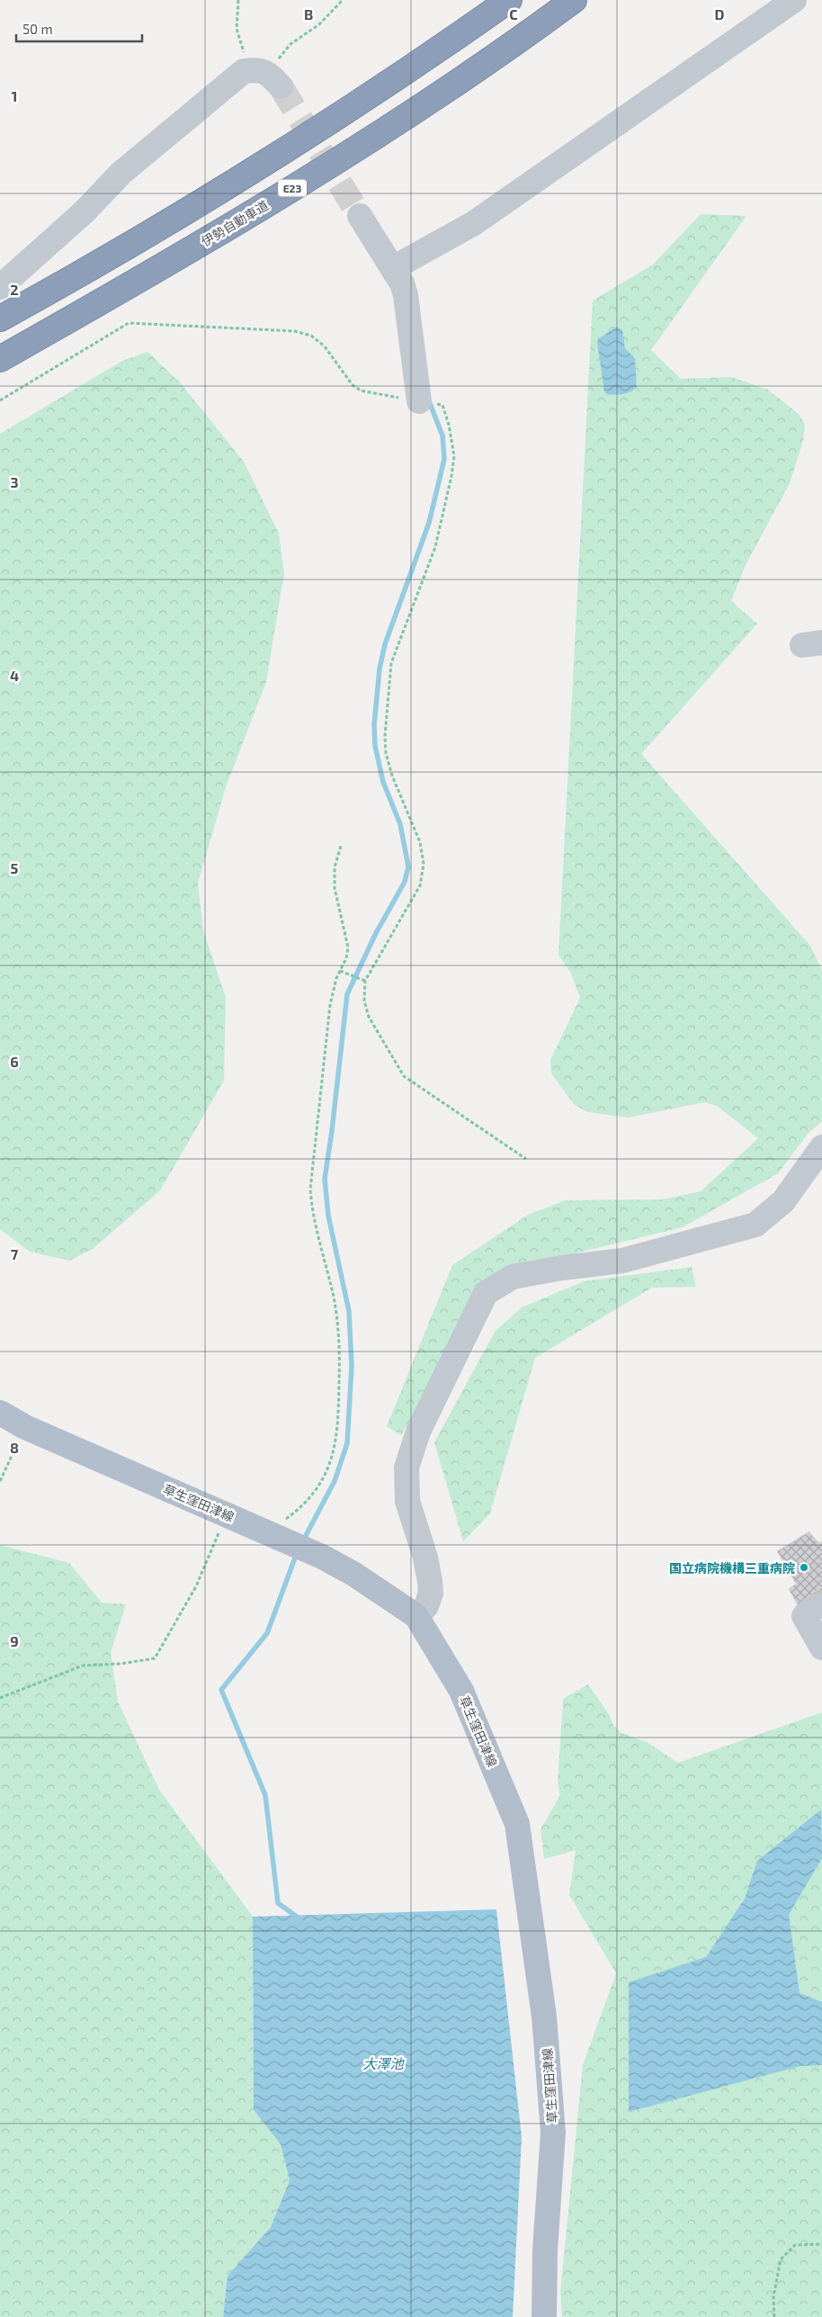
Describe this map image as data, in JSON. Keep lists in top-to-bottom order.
{
  "streets": {
    "highway": ["E23", "伊勢自動車道"],
    "main road": ["草生窪田津線"]
  },
  "water": ["大澤池"],
  "places": ["国立病院機構三重病院"],
  "scale_bar": "50 m",
  "grid": {
    "columns": ["B", "C", "D"],
    "rows": [
      "1",
      "2",
      "3",
      "4",
      "5",
      "6",
      "7",
      "8",
      "9"
    ]
  }
}
